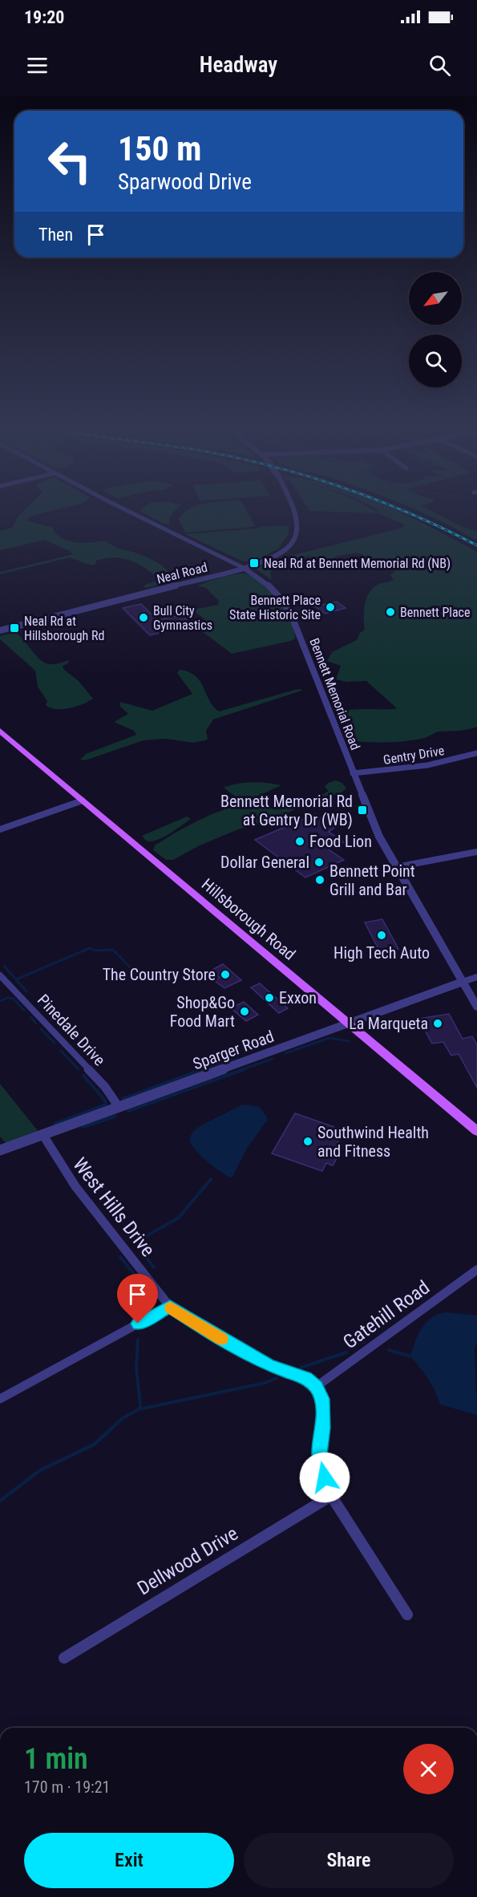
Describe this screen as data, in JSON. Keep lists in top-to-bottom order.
{
  "streets": {
    "main road": ["Hillsborough Road"],
    "street": [
      "Neal Road",
      "Bennett Memorial Road",
      "Gentry Drive",
      "Pinedale Drive",
      "Sparger Road",
      "West Hills Drive",
      "Gatehill Road",
      "Dellwood Drive"
    ]
  },
  "crossings": [
    ["Neal Road", "Bennett Memorial Road"],
    ["Bennett Memorial Road", "Gentry Drive"],
    ["Bennett Memorial Road", "Sparger Road"],
    ["Hillsborough Road", "Sparger Road"],
    ["Pinedale Drive", "Sparger Road"],
    ["Sparger Road", "West Hills Drive"],
    ["West Hills Drive", "Gatehill Road"]
  ],
  "places": {
    "transit": ["Neal Rd at Bennett Memorial Rd (NB)", "Neal Rd at Hillsborough Rd", "Bennett Memorial Rd at Gentry Dr (WB)"],
    "other": [
      "Bennett Place State Historic Site",
      "Bennett Place",
      "Bull City Gymnastics",
      "Food Lion",
      "Dollar General",
      "Bennett Point Grill and Bar",
      "High Tech Auto",
      "The Country Store",
      "Exxon",
      "Shop&Go Food Mart",
      "La Marqueta",
      "Southwind Health and Fitness"
    ]
  },
  "north": "bottom left",
  "page": {
    "status": "19:20",
    "header": "Headway",
    "turn": ["150 m", "Sparwood Drive"],
    "then": "Then",
    "heading": ["1 min", "170 m · 19:21"],
    "buttons": ["Exit", "Share"]
  }
}
